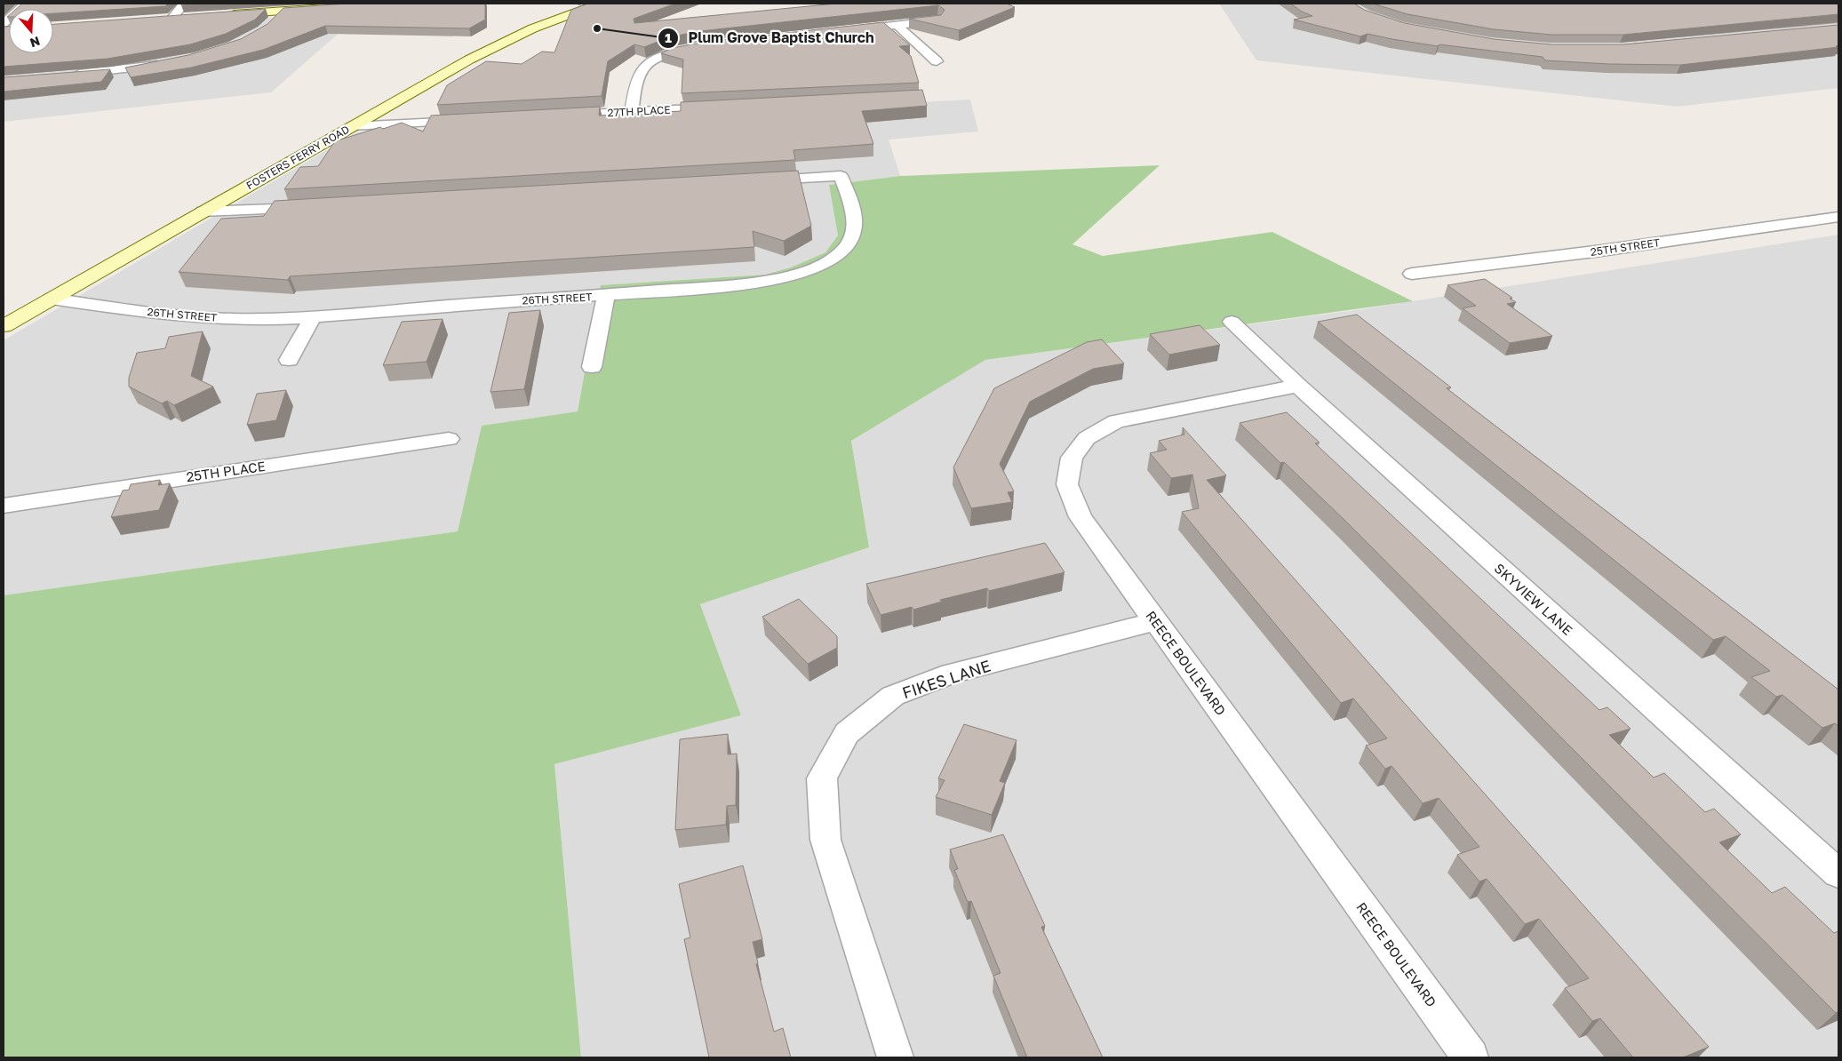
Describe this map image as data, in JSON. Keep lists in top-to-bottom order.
{
  "streets": {
    "street": [
      "27TH PLACE",
      "FOSTERS FERRY ROAD",
      "25TH STREET",
      "26TH STREET",
      "25TH PLACE",
      "SKYVIEW LANE",
      "REECE BOULEVARD",
      "FIKES LANE"
    ]
  },
  "crossings": [
    ["FOSTERS FERRY ROAD", "26TH STREET"],
    ["SKYVIEW LANE", "REECE BOULEVARD"],
    ["REECE BOULEVARD", "FIKES LANE"]
  ],
  "places": ["Plum Grove Baptist Church"],
  "north": "bottom"
}
